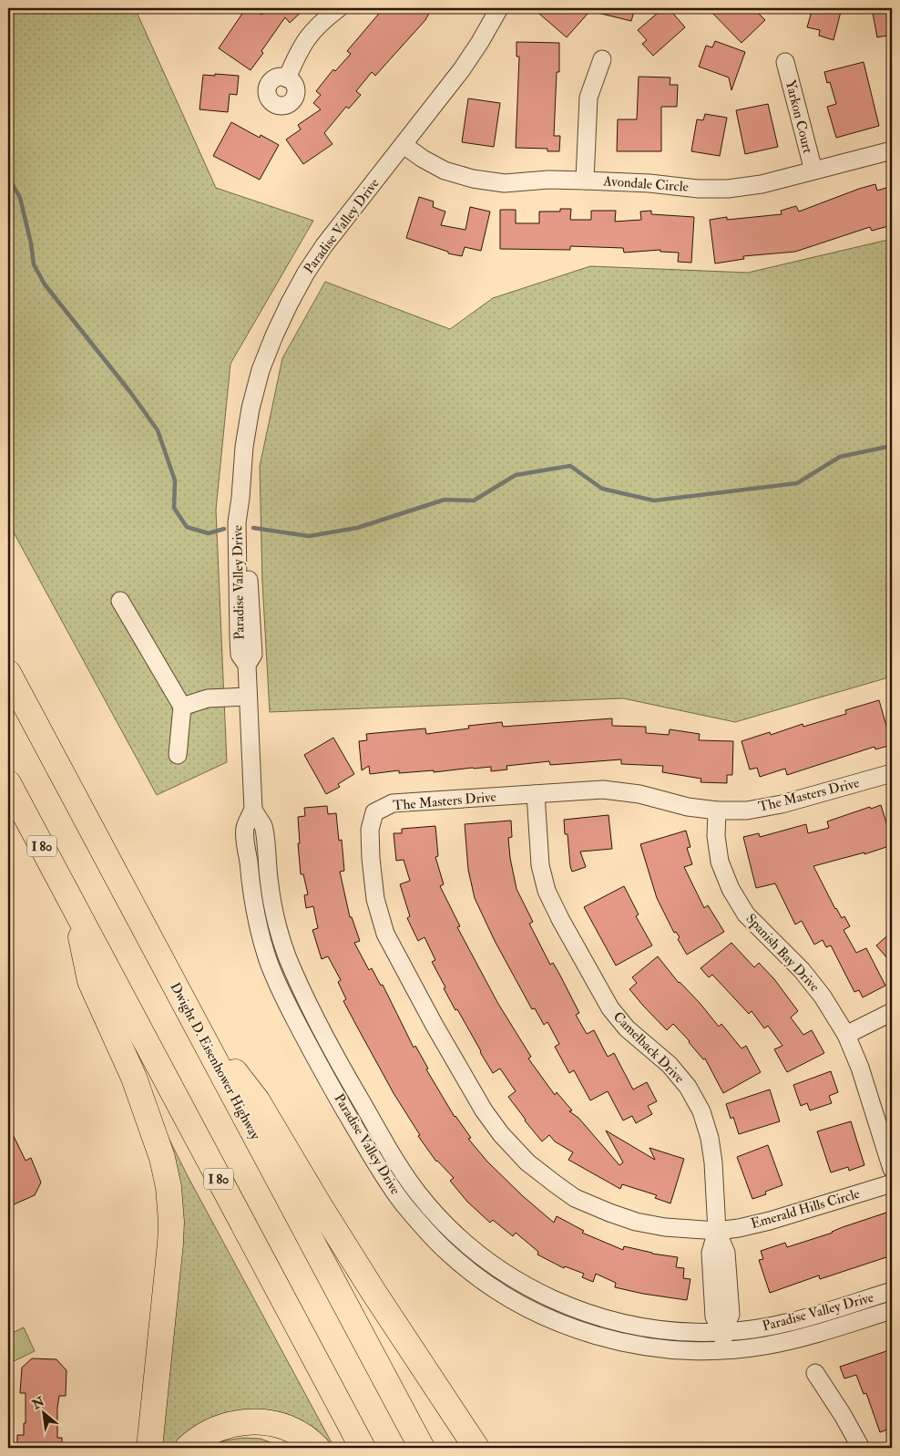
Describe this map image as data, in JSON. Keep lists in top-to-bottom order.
{
  "streets": {
    "highway": ["I 80", "Dwight D. Eisenhower Highway"],
    "street": [
      "Yarkon Court",
      "Avondale Circle",
      "Paradise Valley Drive",
      "The Masters Drive",
      "Spanish Bay Drive",
      "Camelback Drive",
      "Emerald Hills Circle"
    ]
  },
  "crossings": [
    ["Yarkon Court", "Avondale Circle"],
    ["Avondale Circle", "Paradise Valley Drive"],
    ["Paradise Valley Drive", "Camelback Drive"],
    ["The Masters Drive", "Spanish Bay Drive"],
    ["The Masters Drive", "Camelback Drive"],
    ["The Masters Drive", "Emerald Hills Circle"],
    ["Camelback Drive", "Emerald Hills Circle"]
  ],
  "north": "top left"
}
